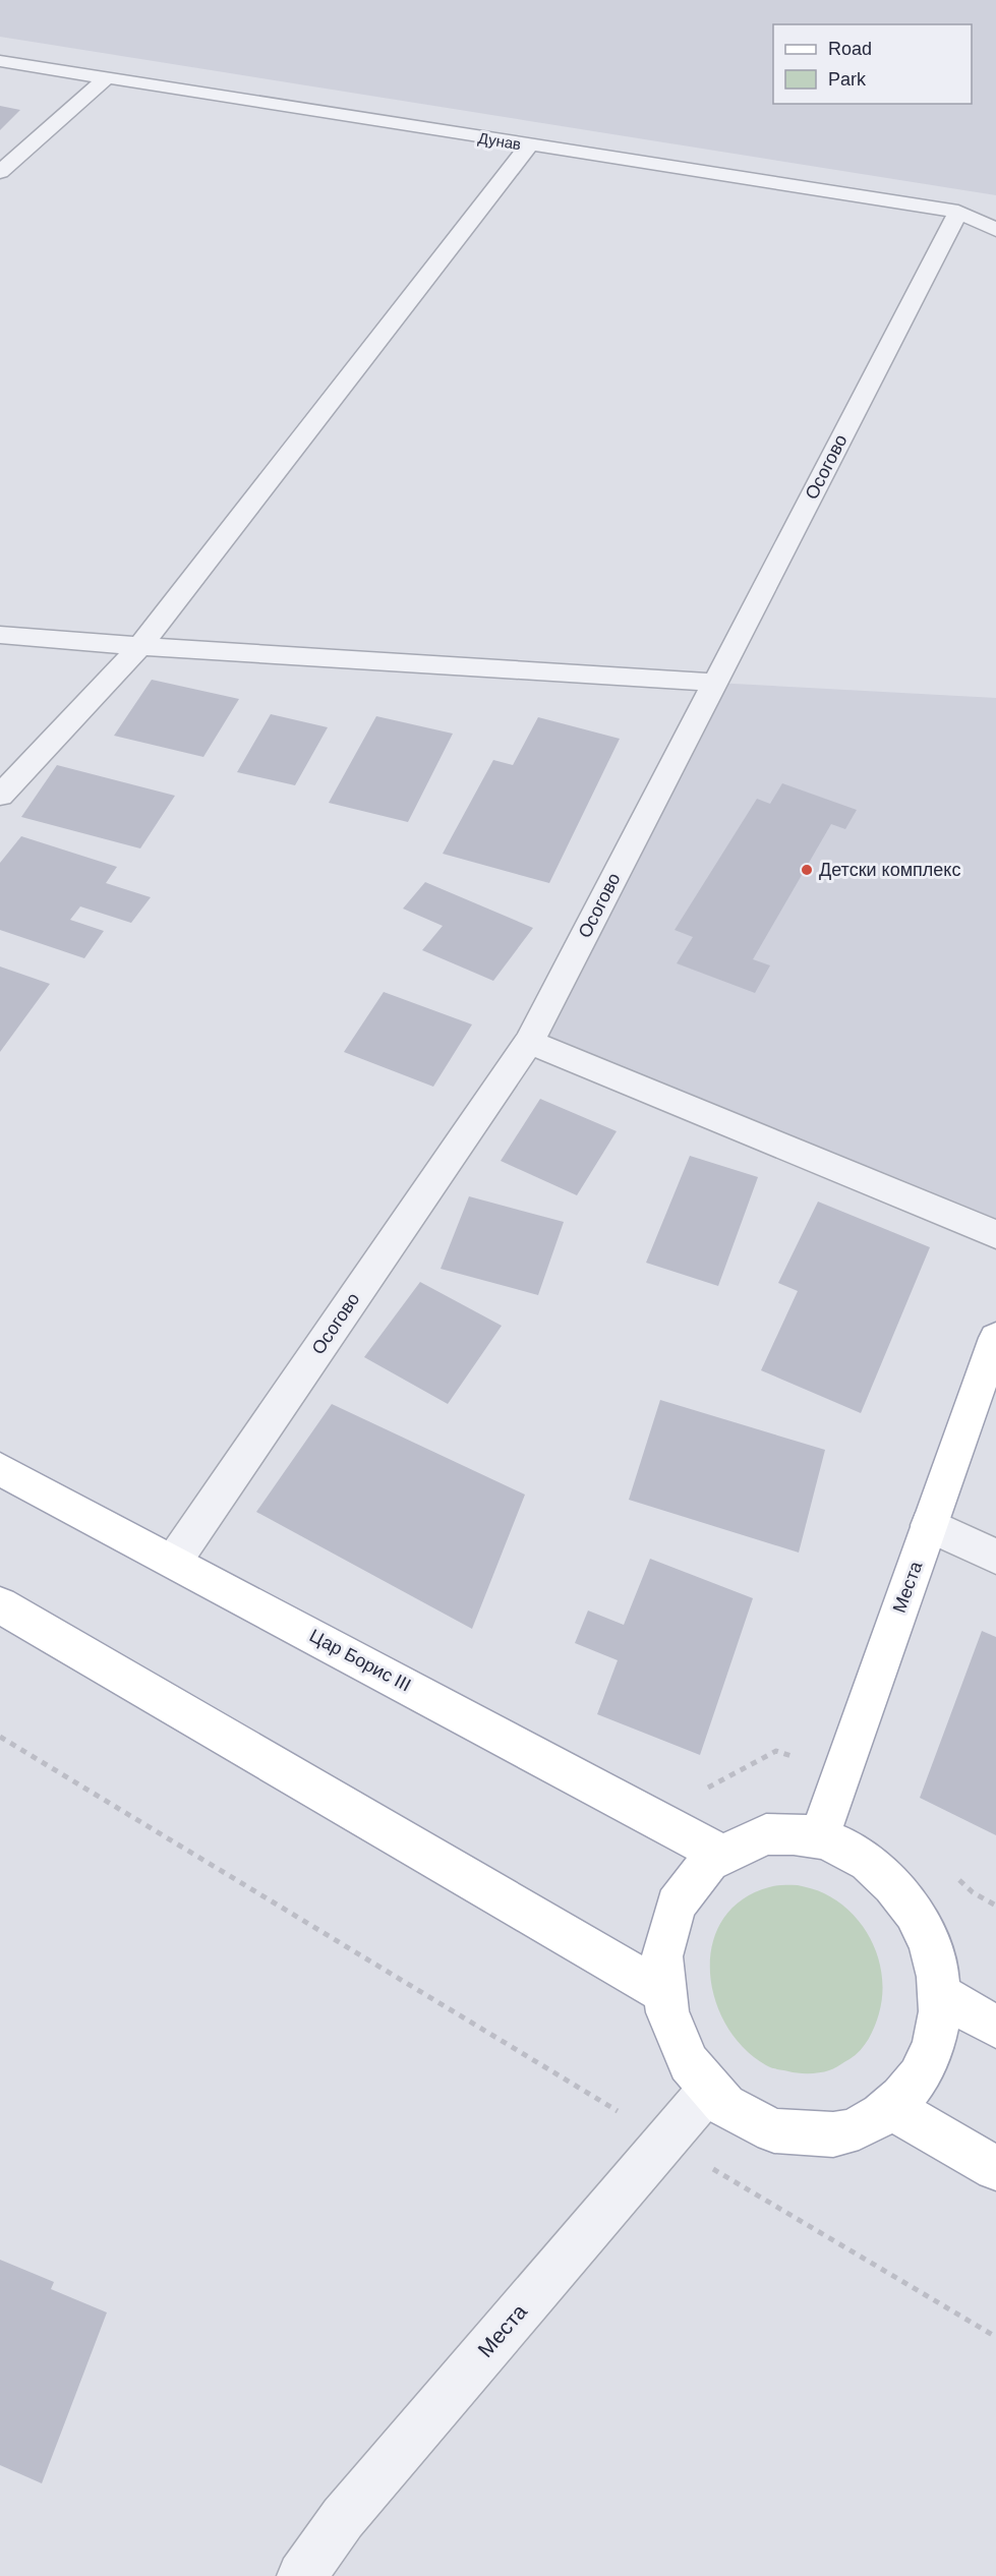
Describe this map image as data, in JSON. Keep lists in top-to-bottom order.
{
  "streets": {
    "main road": ["Места", "Цар Борис III"],
    "street": ["Дунав", "Осогово"]
  },
  "crossings": [
    ["Дунав", "Осогово"],
    ["Осогово", "Цар Борис III"]
  ],
  "places": ["Детски комплекс"],
  "legend": ["Road", "Park"]
}
